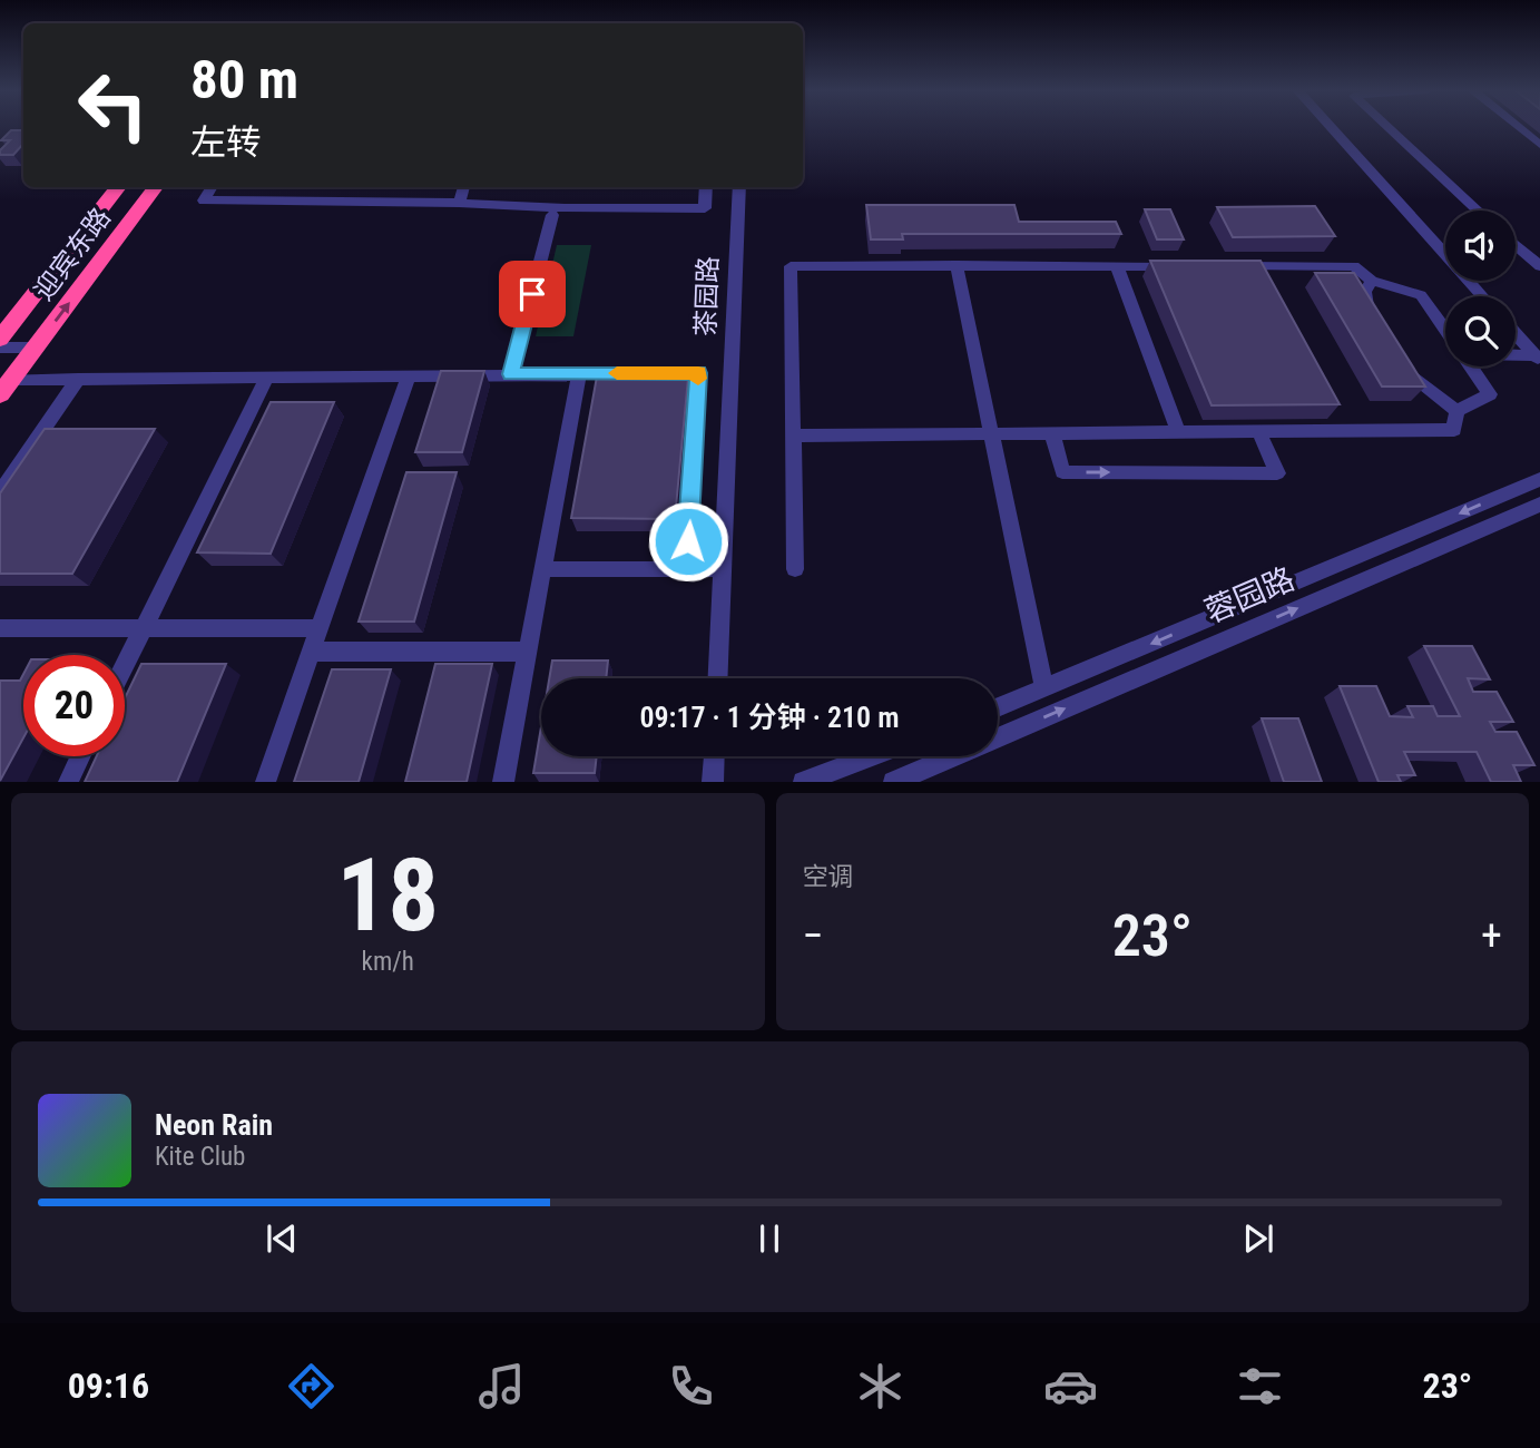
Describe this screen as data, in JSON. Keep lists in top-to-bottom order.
{
  "streets": {
    "highway": ["迎宾东路"],
    "street": ["茶园路", "蓉园路"]
  },
  "page": {
    "turn": ["80 m", "左转"],
    "limit": "20",
    "trip": "09:17 · 1 分钟 · 210 m",
    "tile": [
      ["18", "km/h"],
      "空调"
    ],
    "heat": ["−", "23°", "+"],
    "song": ["Neon Rain", "Kite Club"],
    "tabs": ["09:16", "23°"]
  }
}
